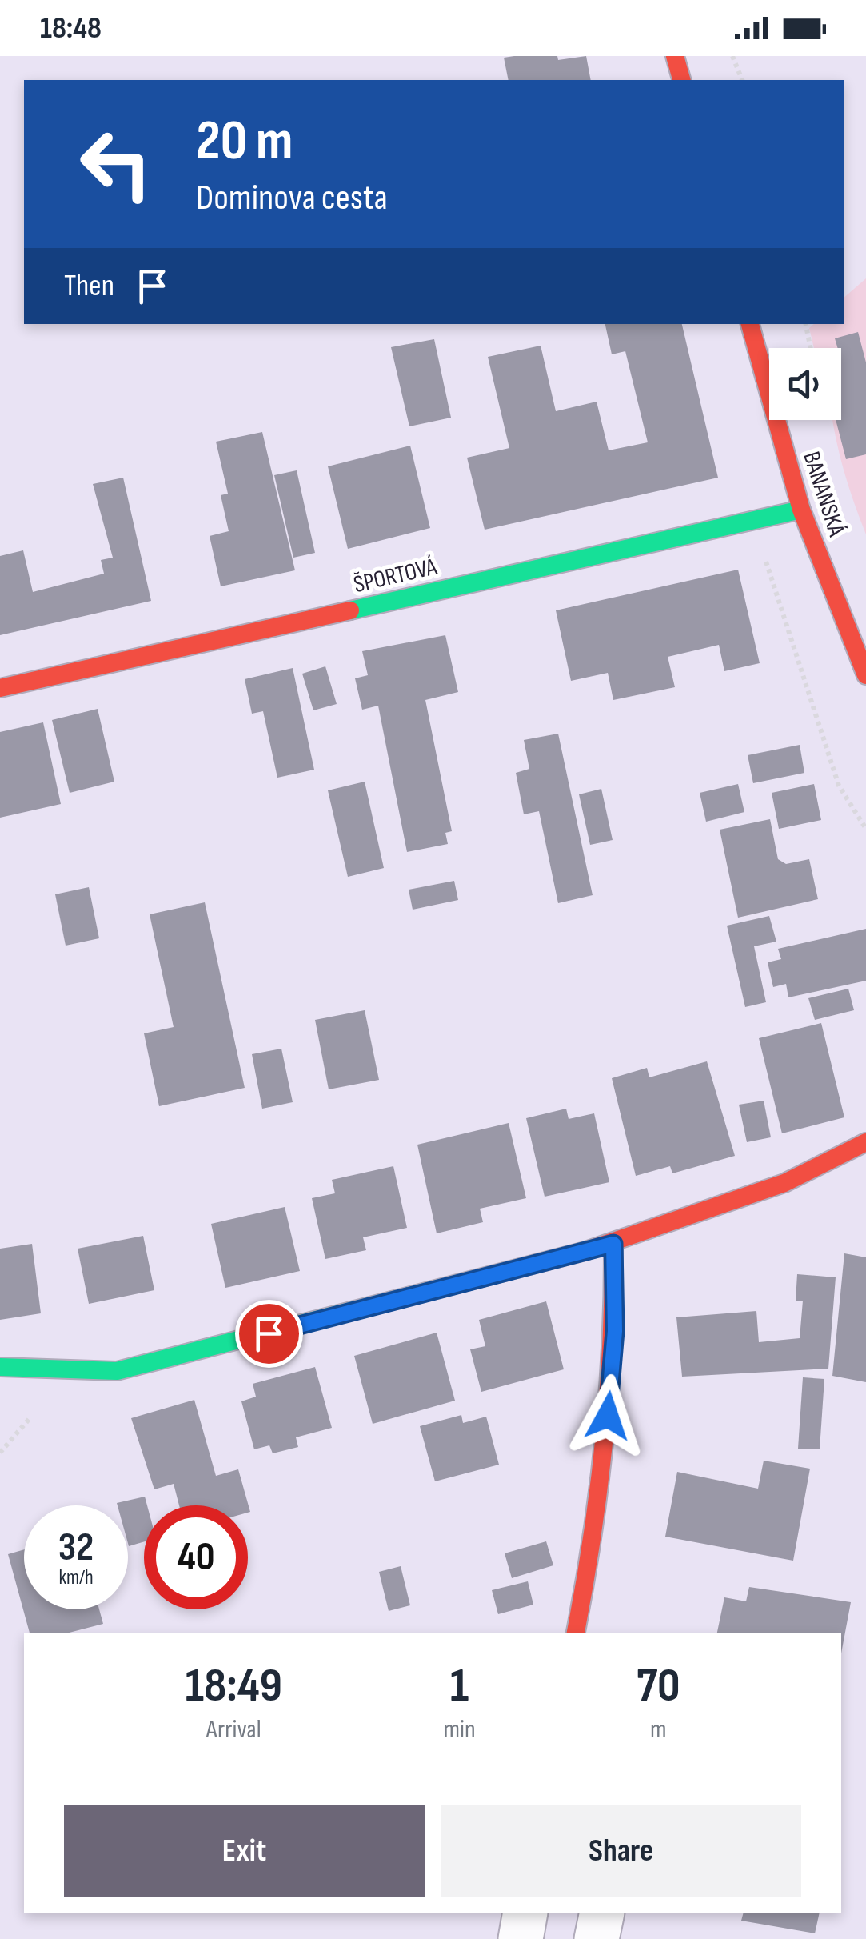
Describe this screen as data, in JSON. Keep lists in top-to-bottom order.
{
  "streets": {
    "street": ["BANANSKÁ", "ŠPORTOVÁ"]
  },
  "crossings": [
    ["BANANSKÁ", "ŠPORTOVÁ"]
  ],
  "page": {
    "status": "18:48",
    "turn": ["20 m", "Dominova cesta"],
    "then": "Then",
    "speed": "32 km/h",
    "limit": "40",
    "eta": [
      "18:49",
      "Arrival",
      "1",
      "min",
      "70",
      "m"
    ],
    "buttons": ["Exit", "Share"]
  }
}
